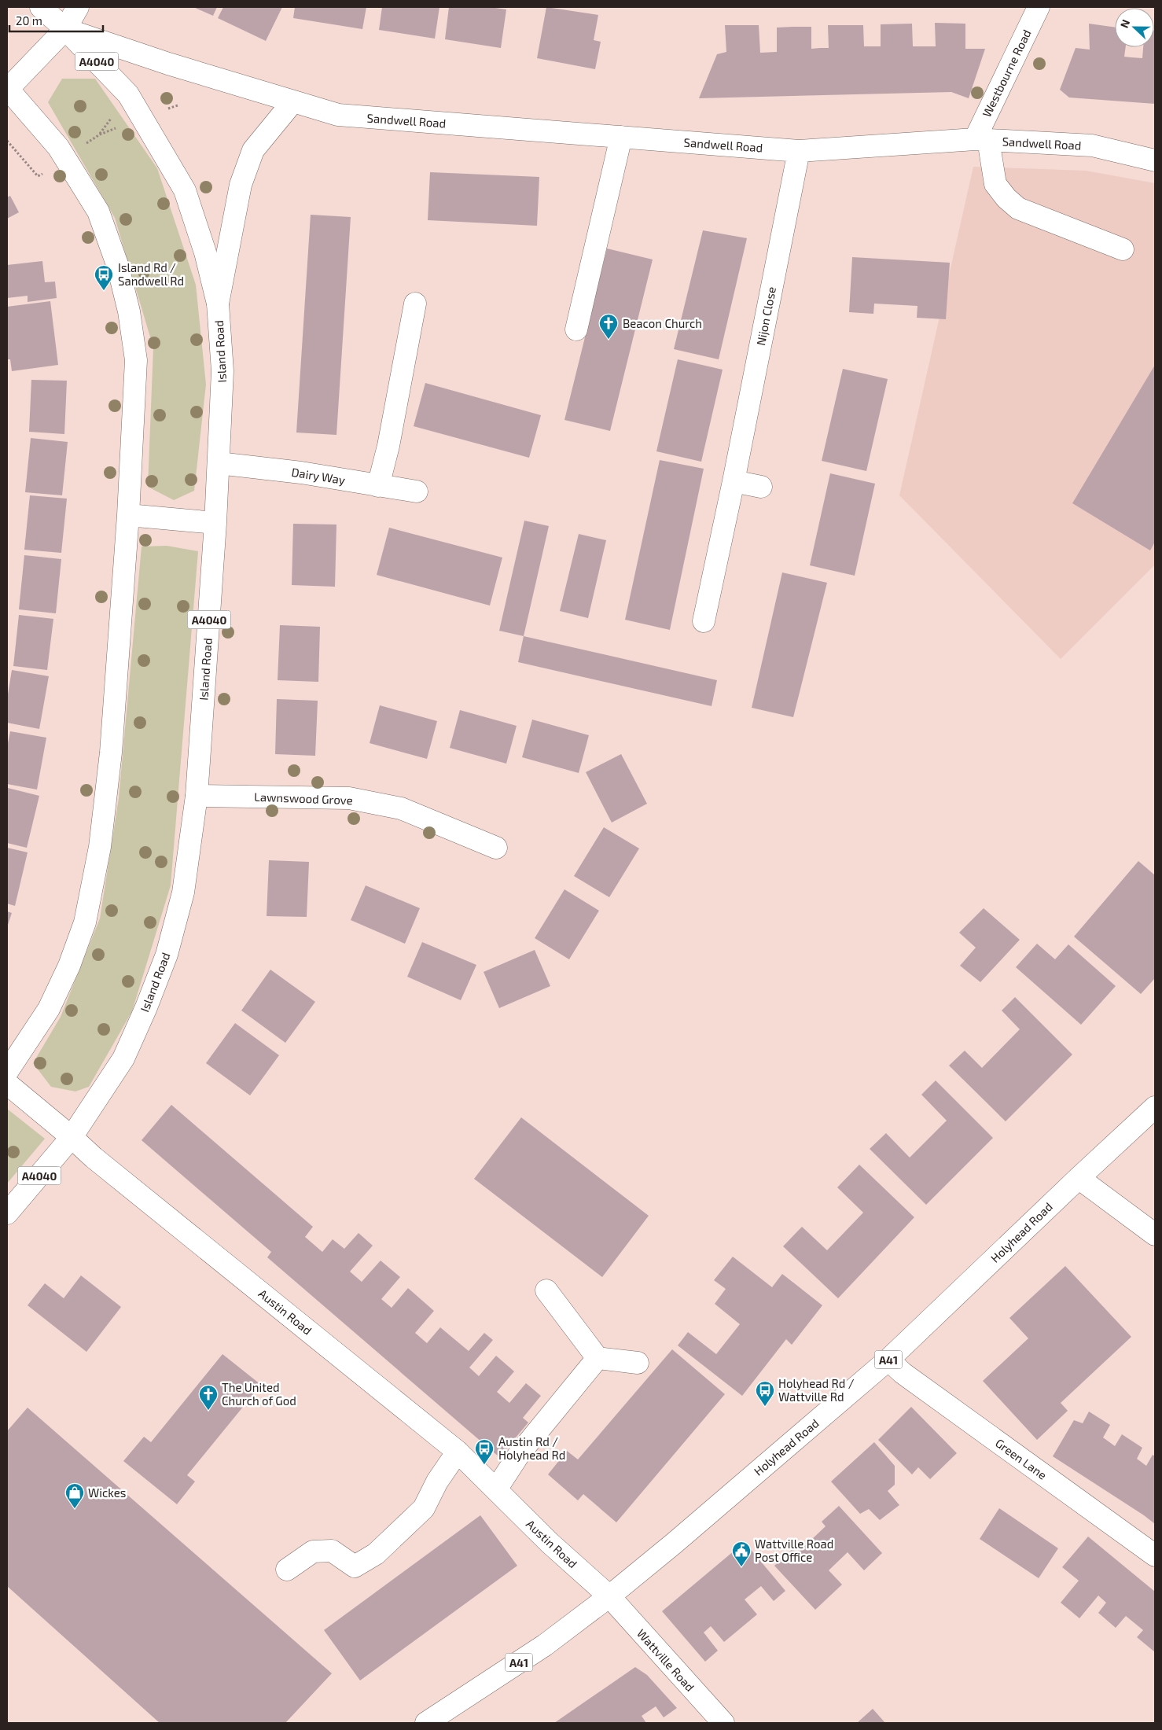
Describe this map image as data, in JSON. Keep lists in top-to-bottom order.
{
  "streets": {
    "main road": [
      "A4040",
      "Westbourne Road",
      "Sandwell Road",
      "Nijon Close",
      "Island Road",
      "Dairy Way",
      "Lawnswood Grove",
      "Holyhead Road",
      "Austin Road",
      "A41",
      "Green Lane",
      "Wattville Road"
    ]
  },
  "crossings": [
    ["Westbourne Road", "Sandwell Road"],
    ["Sandwell Road", "Nijon Close"],
    ["Sandwell Road", "Island Road"],
    ["Island Road", "Dairy Way"],
    ["Island Road", "Lawnswood Grove"],
    ["Island Road", "Austin Road"],
    ["Holyhead Road", "Austin Road"],
    ["Holyhead Road", "Green Lane"],
    ["Holyhead Road", "Wattville Road"],
    ["Austin Road", "Wattville Road"]
  ],
  "places": {
    "bus stop": ["Island Rd / Sandwell Rd", "Holyhead Rd / Wattville Rd", "Austin Rd / Holyhead Rd"],
    "church": ["Beacon Church", "The United Church of God"],
    "shop": ["Wickes"],
    "public building": ["Wattville Road Post Office"]
  },
  "scale_bar": "20 m",
  "north": "left"
}
